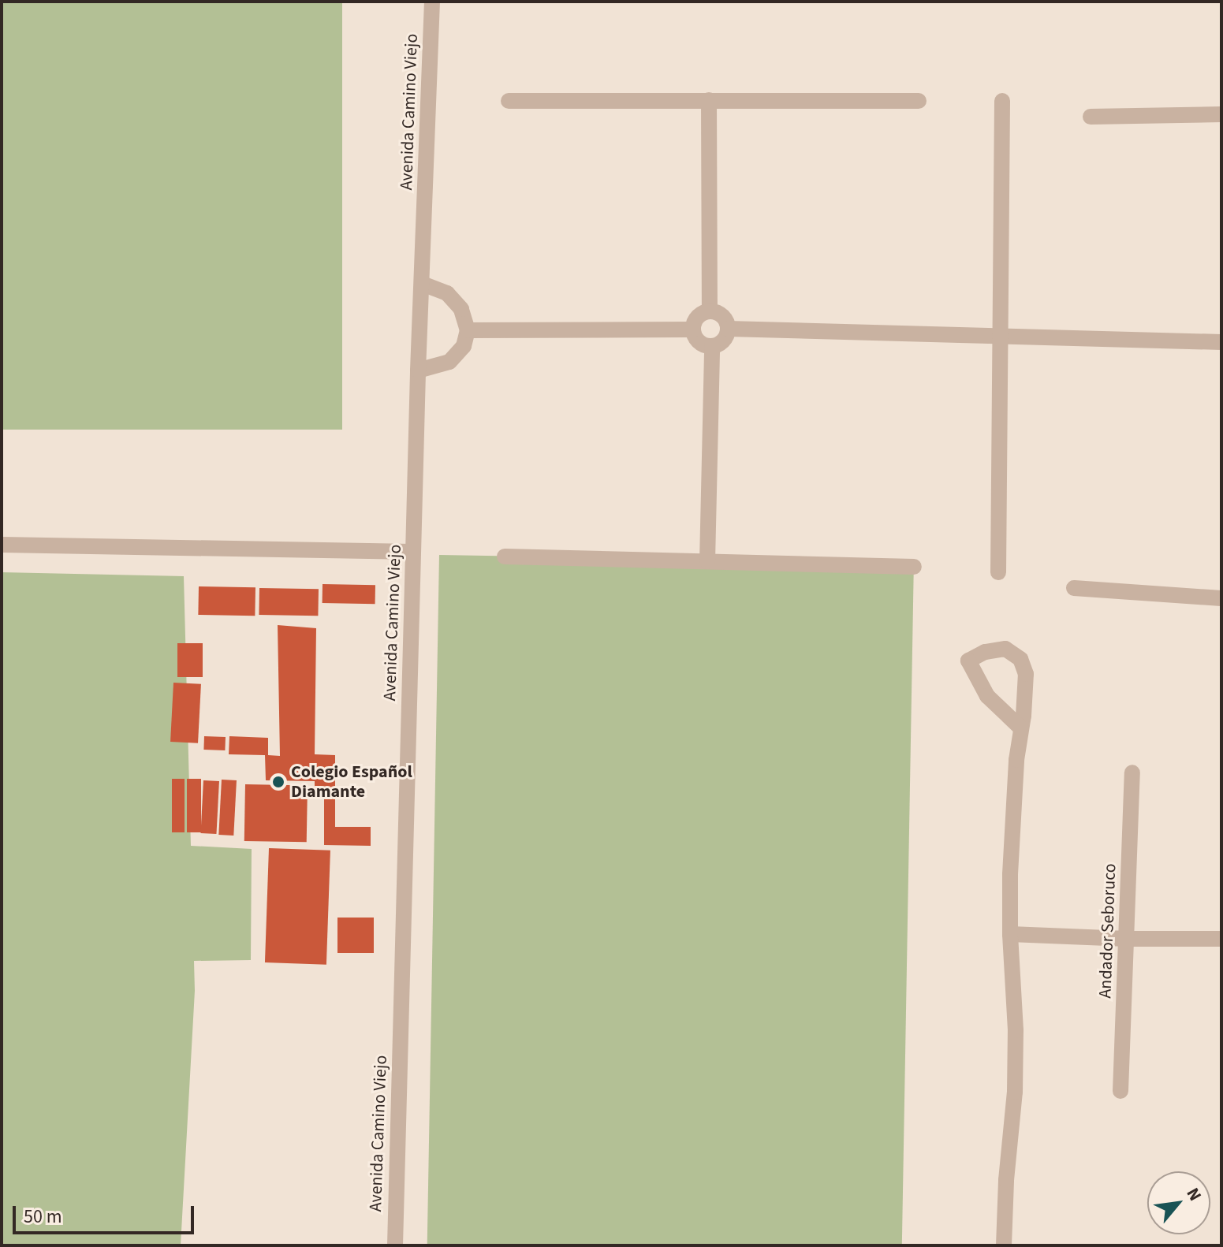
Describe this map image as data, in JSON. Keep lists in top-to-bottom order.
{
  "streets": {
    "street": ["Avenida Camino Viejo", "Andador Seboruco"]
  },
  "places": ["Colegio Español Diamante"],
  "scale_bar": "50 m",
  "north": "top right"
}
